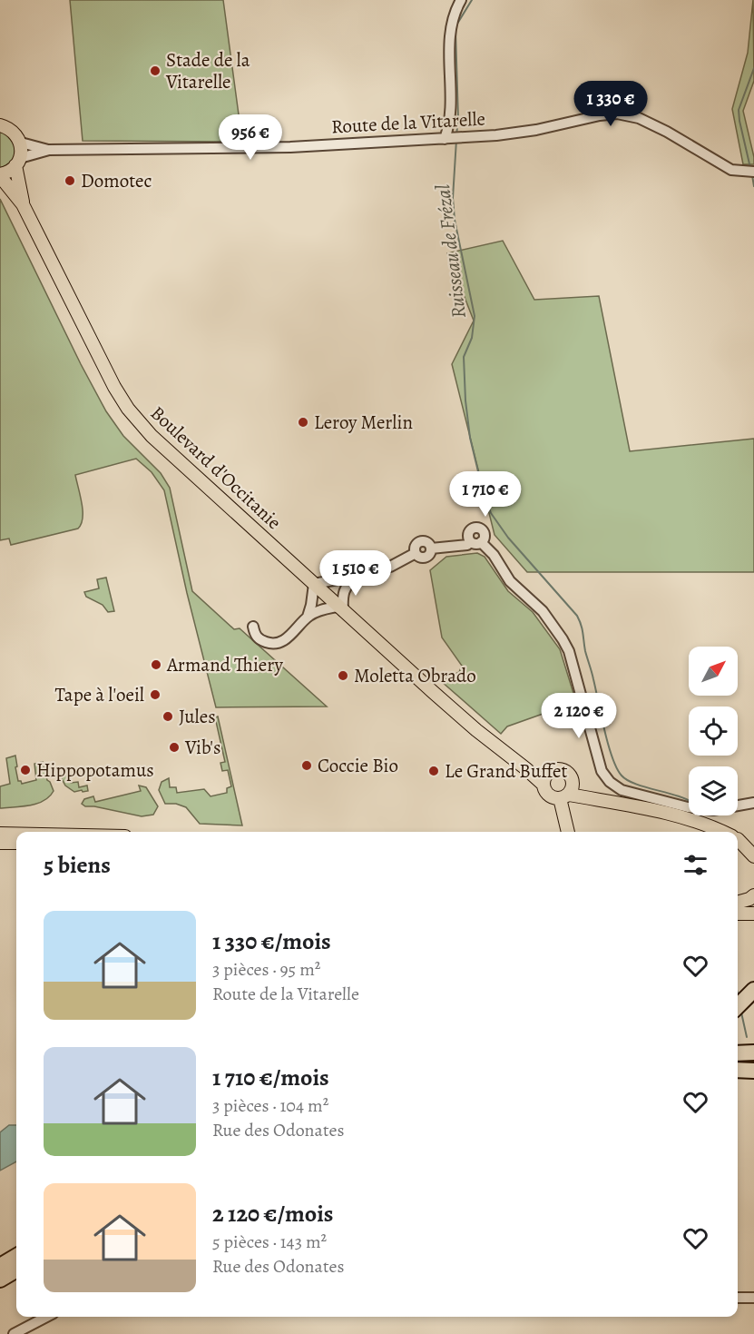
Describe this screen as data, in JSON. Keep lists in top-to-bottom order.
{
  "streets": {
    "main road": ["Boulevard d'Occitanie"],
    "street": ["Route de la Vitarelle"]
  },
  "crossings": [
    ["Route de la Vitarelle", "Boulevard d'Occitanie"]
  ],
  "water": ["Ruisseau de Frézal"],
  "places": [
    "Stade de la Vitarelle",
    "Domotec",
    "Leroy Merlin",
    "Armand Thiery",
    "Moletta Obrado",
    "Tape à l'oeil",
    "Jules",
    "Vib's",
    "Coccie Bio",
    "Hippopotamus",
    "Le Grand Buffet"
  ],
  "north": "top right",
  "page": {
    "price": [
      "1 330 €",
      "956 €",
      "1 710 €",
      "1 510 €",
      "2 120 €"
    ],
    "heading": "5 biens",
    "list": [
      {
        "name": "1 330 €/mois",
        "note": "3 pièces · 95 m² · Route de la Vitarelle"
      },
      {
        "name": "1 710 €/mois",
        "note": "3 pièces · 104 m² · Rue des Odonates"
      },
      {
        "name": "2 120 €/mois",
        "note": "5 pièces · 143 m² · Rue des Odonates"
      }
    ]
  }
}
